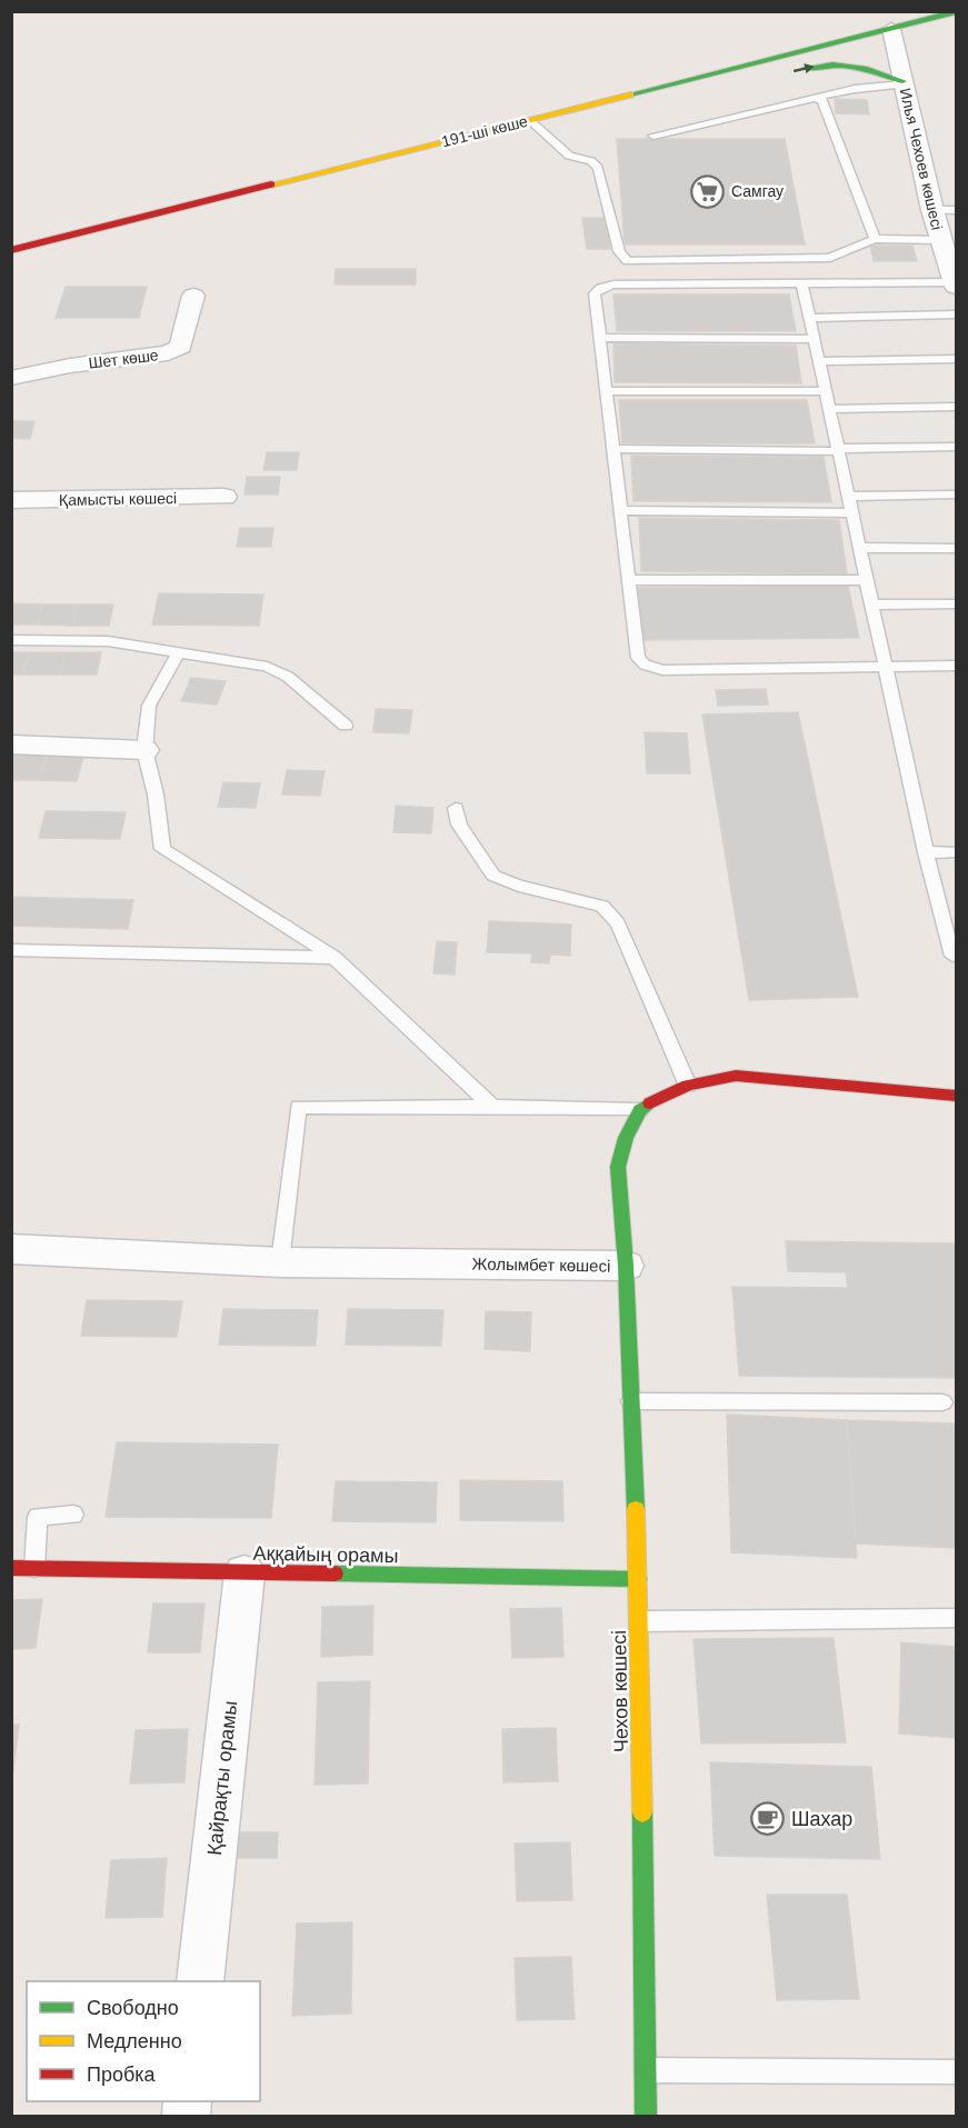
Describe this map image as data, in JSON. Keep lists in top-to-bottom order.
{
  "streets": {
    "main road": [
      "191-ші көше",
      "Жолымбет көшесі",
      "Аққайың орамы",
      "Чехов көшесі"
    ],
    "street": [
      "Илья Чехоев көшесі",
      "Шет көше",
      "Қамысты көшесі",
      "Қайрақты орамы"
    ]
  },
  "crossings": [
    ["191-ші көше", "Илья Чехоев көшесі"],
    ["Жолымбет көшесі", "Чехов көшесі"],
    ["Аққайың орамы", "Чехов көшесі"],
    ["Аққайың орамы", "Қайрақты орамы"]
  ],
  "places": {
    "supermarket": ["Самгау"],
    "cafe": ["Шахар"]
  },
  "legend": ["Свободно", "Медленно", "Пробка"]
}
